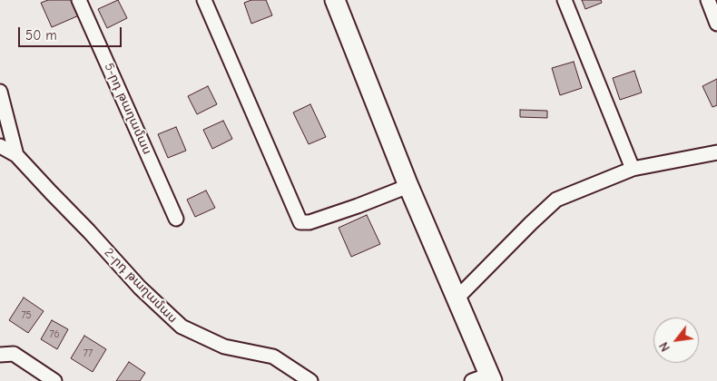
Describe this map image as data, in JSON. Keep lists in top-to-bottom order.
{
  "streets": {
    "street": ["5-րդ թաղամաս", "2-րդ թաղամաս"]
  },
  "house_numbers": ["75", "76", "77"],
  "scale_bar": "50 m",
  "north": "bottom left"
}
